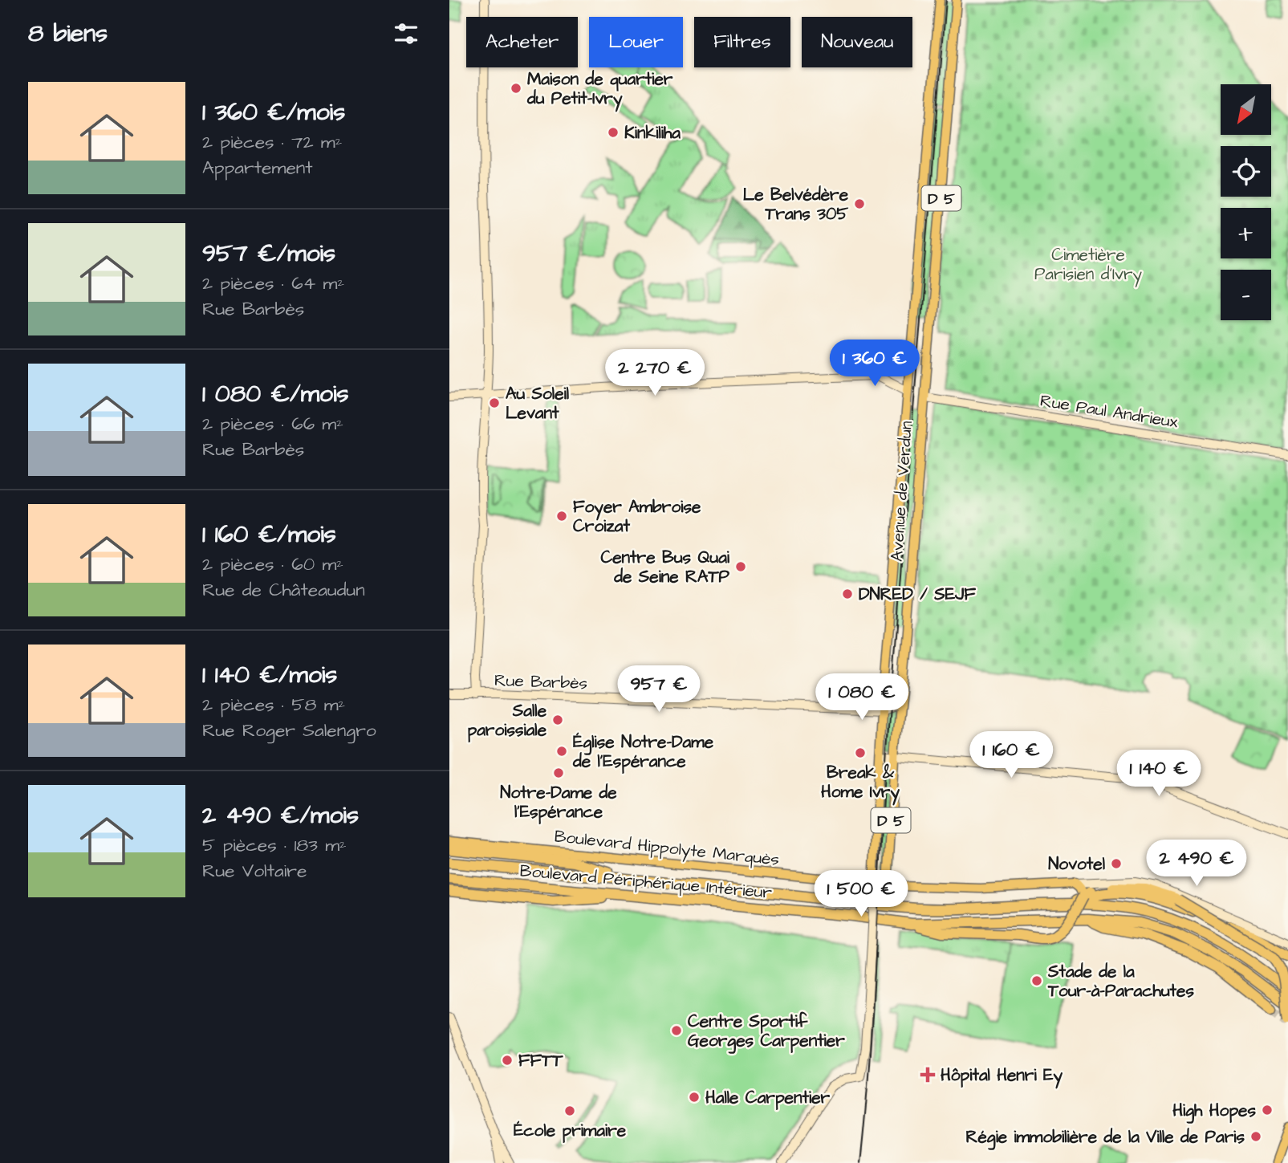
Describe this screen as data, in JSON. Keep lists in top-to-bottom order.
{
  "streets": {
    "highway": ["Boulevard Périphérique Intérieur"],
    "main road": [
      "D 5",
      "Rue Paul Andrieux",
      "Avenue de Verdun",
      "Rue Barbès",
      "Boulevard Hippolyte Marquès"
    ]
  },
  "crossings": [
    ["Rue Paul Andrieux", "Avenue de Verdun"],
    ["Avenue de Verdun", "Rue Barbès"],
    ["Avenue de Verdun", "Boulevard Hippolyte Marquès"]
  ],
  "parks": ["Cimetière Parisien d'Ivry"],
  "places": {
    "other": [
      "Maison de quartier du Petit-Ivry",
      "Kinkiliha",
      "Le Belvédère Trans 305",
      "Au Soleil Levant",
      "Foyer Ambroise Croizat",
      "Centre Bus Quai de Seine RATP",
      "DNRED / SEJF",
      "Salle paroissiale",
      "Église Notre-Dame de l'Espérance",
      "Break & Home Ivry",
      "Notre-Dame de l'Espérance",
      "Novotel",
      "Stade de la Tour-à-Parachutes",
      "Centre Sportif Georges Carpentier",
      "FFTT",
      "Halle Carpentier",
      "High Hopes",
      "École primaire",
      "Régie immobilière de la Ville de Paris"
    ],
    "health": ["Hôpital Henri Ey"]
  },
  "north": "bottom left",
  "page": {
    "heading": "8 biens",
    "chip": [
      "Acheter",
      "Louer",
      "Filtres",
      "Nouveau"
    ],
    "list": [
      {
        "name": "1 360 €/mois",
        "note": "2 pièces · 72 m² · Appartement"
      },
      {
        "name": "957 €/mois",
        "note": "2 pièces · 64 m² · Rue Barbès"
      },
      {
        "name": "1 080 €/mois",
        "note": "2 pièces · 66 m² · Rue Barbès"
      },
      {
        "name": "1 160 €/mois",
        "note": "2 pièces · 60 m² · Rue de Châteaudun"
      },
      {
        "name": "1 140 €/mois",
        "note": "2 pièces · 58 m² · Rue Roger Salengro"
      },
      {
        "name": "2 490 €/mois",
        "note": "5 pièces · 183 m² · Rue Voltaire"
      }
    ],
    "map_buttons": ["+", "−"],
    "price": [
      "1 360 €",
      "2 270 €",
      "957 €",
      "1 080 €",
      "1 160 €",
      "1 140 €",
      "2 490 €",
      "1 500 €"
    ]
  }
}
